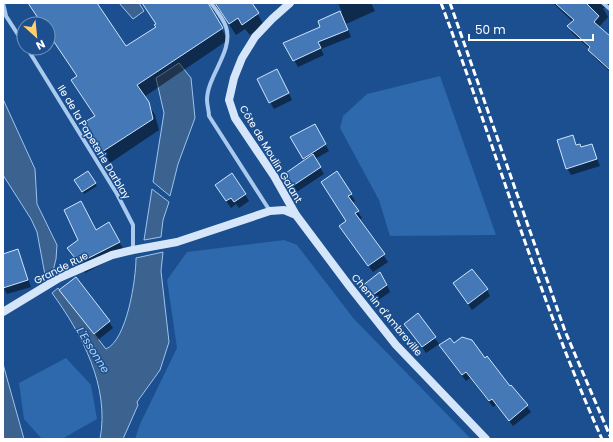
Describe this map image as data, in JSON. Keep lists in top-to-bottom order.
{
  "streets": {
    "street": [
      "Ile de la Papeterie Darblay",
      "Côte de Moulin Galant",
      "Grande Rue",
      "Chemin d'Ambreville"
    ]
  },
  "crossings": [
    ["Ile de la Papeterie Darblay", "Grande Rue"],
    ["Côte de Moulin Galant", "Chemin d'Ambreville"]
  ],
  "water": ["L'Essonne"],
  "scale_bar": "50 m",
  "north": "bottom right"
}
